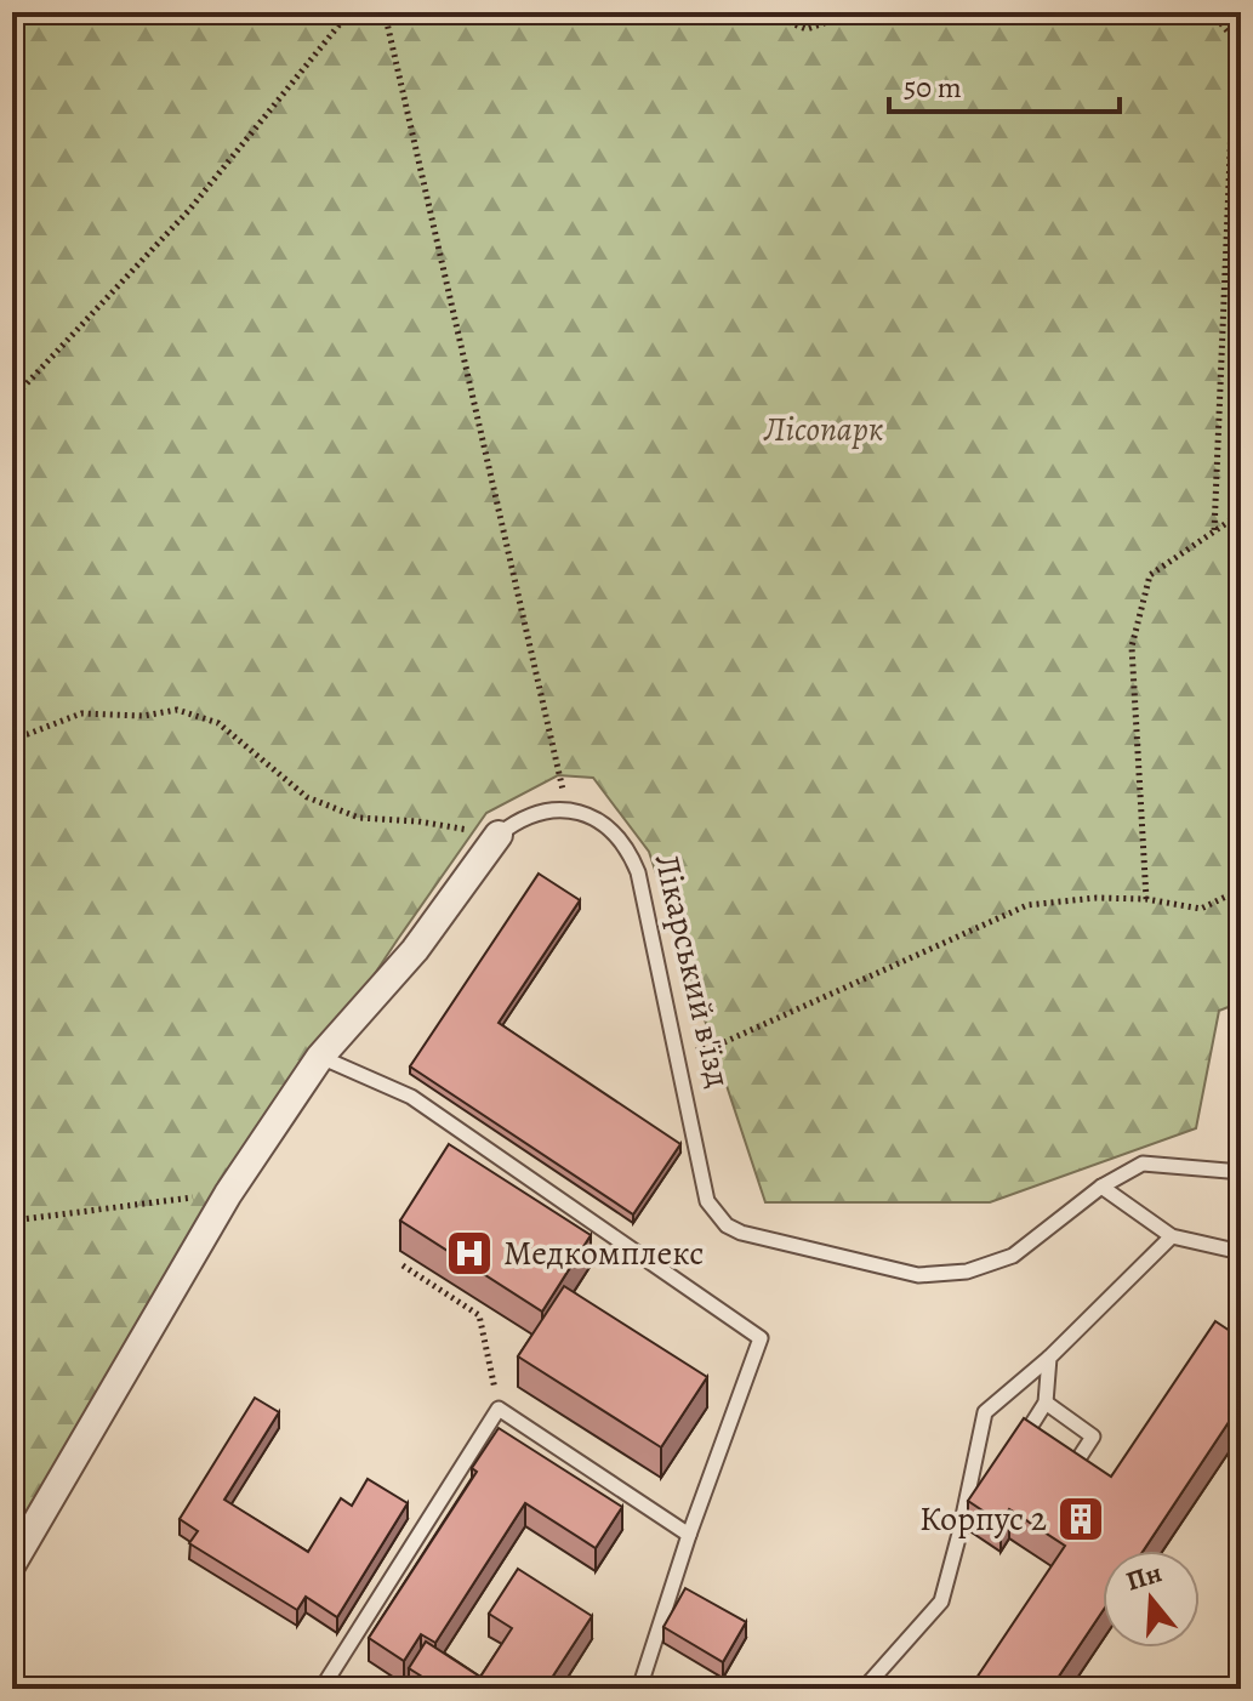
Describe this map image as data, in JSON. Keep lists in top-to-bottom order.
{
  "streets": {
    "lane": ["Лікарський в'їзд"]
  },
  "parks": ["Лісопарк"],
  "places": {
    "hospital": ["Медкомплекс"],
    "building": ["Корпус 2"]
  },
  "scale_bar": "50 m",
  "north": "top"
}
